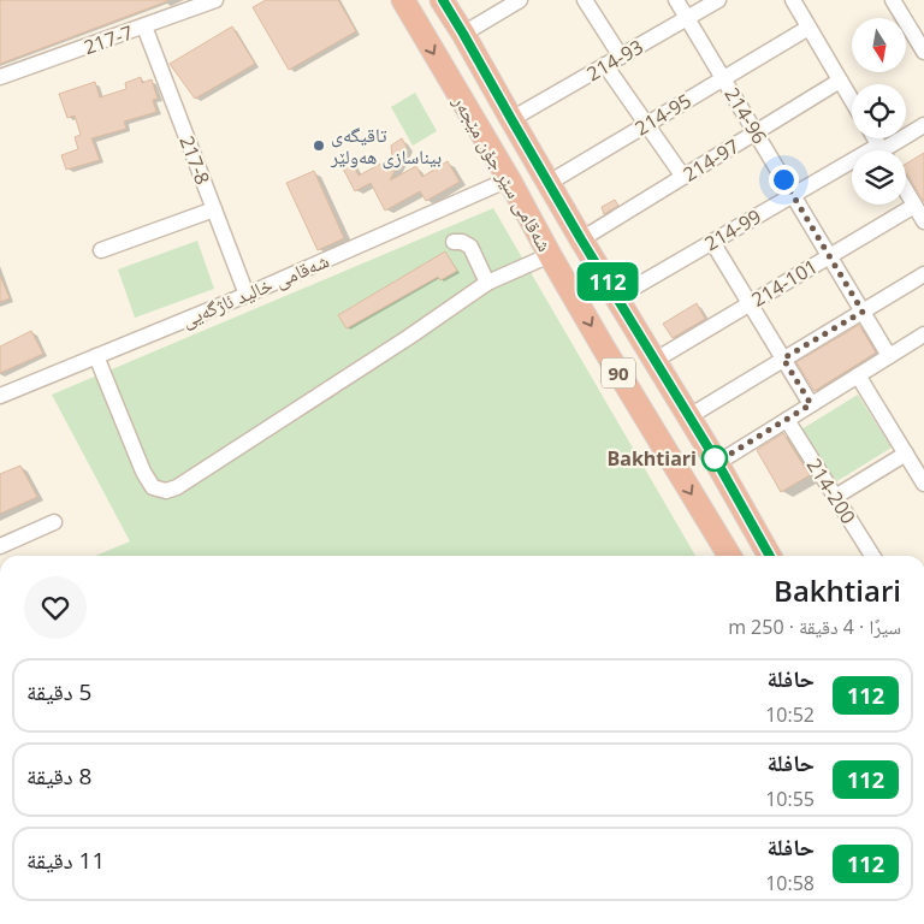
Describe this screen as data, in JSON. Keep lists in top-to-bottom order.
{
  "streets": {
    "highway": ["شەقامی سێر جۆن مێجەر", "90"],
    "street": [
      "217-7",
      "214-93",
      "214-95",
      "214-96",
      "217-8",
      "214-97",
      "214-99",
      "214-101",
      "شەقامی خالید ئاژگەیی",
      "214-200"
    ]
  },
  "crossings": [
    ["217-7", "217-8"],
    ["214-93", "214-96"],
    ["214-93", "شەقامی سێر جۆن مێجەر"],
    ["214-95", "214-96"],
    ["214-95", "شەقامی سێر جۆن مێجەر"],
    ["214-96", "214-97"],
    ["214-96", "214-99"],
    ["214-96", "214-101"],
    ["217-8", "شەقامی خالید ئاژگەیی"],
    ["214-97", "شەقامی سێر جۆن مێجەر"],
    ["شەقامی سێر جۆن مێجەر", "214-99"],
    ["شەقامی سێر جۆن مێجەر", "214-101"],
    ["شەقامی سێر جۆن مێجەر", "شەقامی خالید ئاژگەیی"]
  ],
  "places": ["تاقیگەی بیناسازی هەولێر", "Bakhtiari"],
  "lines": ["bus line 112"],
  "north": "bottom",
  "page": {
    "on_map": "112",
    "heading": ["Bakhtiari", "سيرًا · 4 دقيقة · 250 m"],
    "list": [
      {
        "mark": "112",
        "name": "حافلة",
        "note": "10:52",
        "value": "5 دقيقة"
      },
      {
        "mark": "112",
        "name": "حافلة",
        "note": "10:55",
        "value": "8 دقيقة"
      },
      {
        "mark": "112",
        "name": "حافلة",
        "note": "10:58",
        "value": "11 دقيقة"
      }
    ]
  }
}
